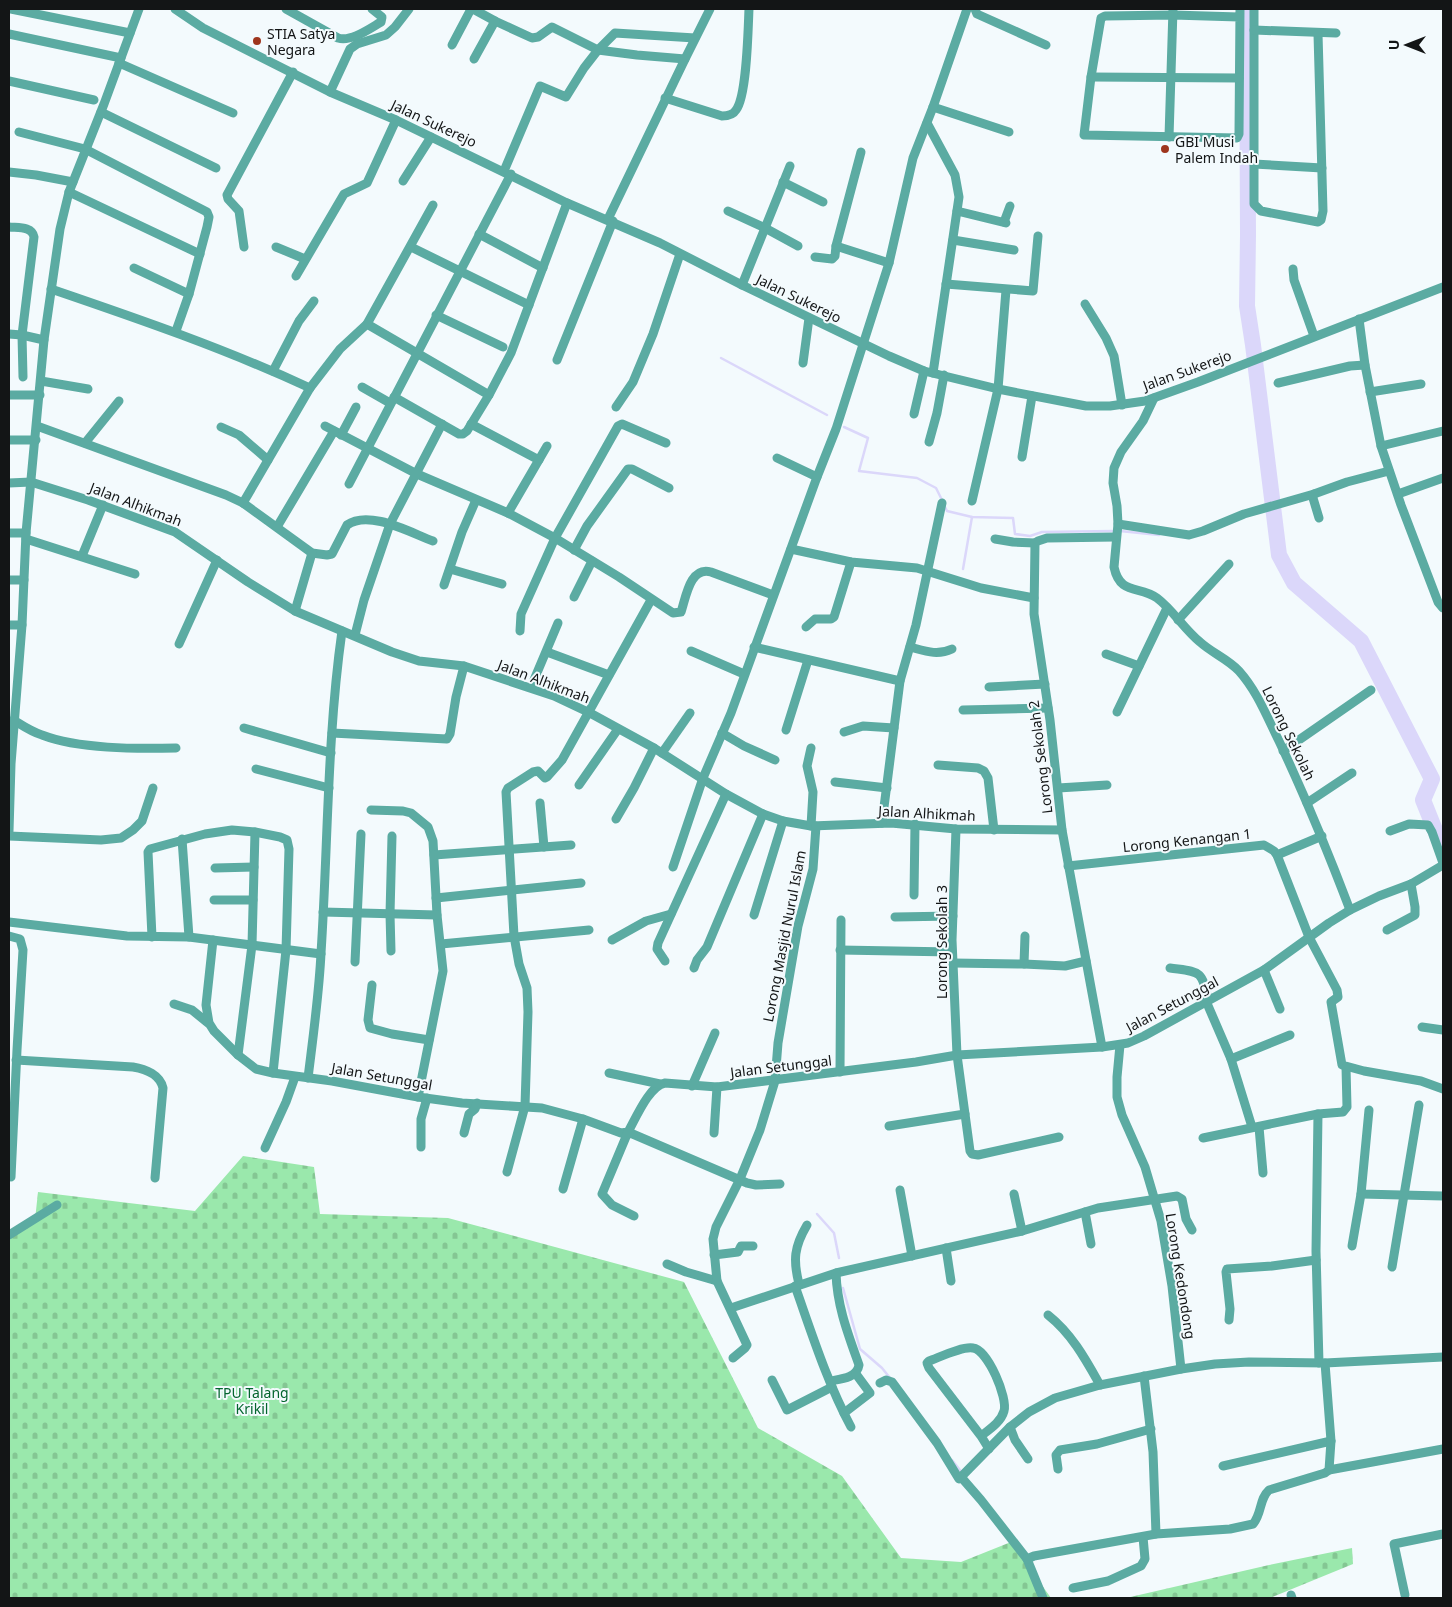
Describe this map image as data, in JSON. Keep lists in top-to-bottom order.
{
  "streets": {
    "street": [
      "Jalan Sukerejo",
      "Jalan Alhikmah",
      "Lorong Sekolah",
      "Lorong Sekolah 2",
      "Lorong Kenangan 1",
      "Lorong Masjid Nurul Islam",
      "Lorong Sekolah 3",
      "Jalan Setunggal",
      "Lorong Kedondong"
    ]
  },
  "crossings": [
    ["Jalan Sukerejo", "Lorong Sekolah"],
    ["Jalan Alhikmah", "Lorong Sekolah 2"],
    ["Jalan Alhikmah", "Lorong Masjid Nurul Islam"],
    ["Jalan Alhikmah", "Lorong Sekolah 3"],
    ["Lorong Sekolah", "Jalan Setunggal"],
    ["Lorong Sekolah 2", "Lorong Kenangan 1"],
    ["Lorong Sekolah 2", "Jalan Setunggal"],
    ["Lorong Masjid Nurul Islam", "Jalan Setunggal"],
    ["Lorong Sekolah 3", "Jalan Setunggal"],
    ["Jalan Setunggal", "Lorong Kedondong"]
  ],
  "parks": ["TPU Talang Krikil"],
  "places": ["STIA Satya Negara", "GBI Musi Palem Indah"],
  "north": "left"
}
